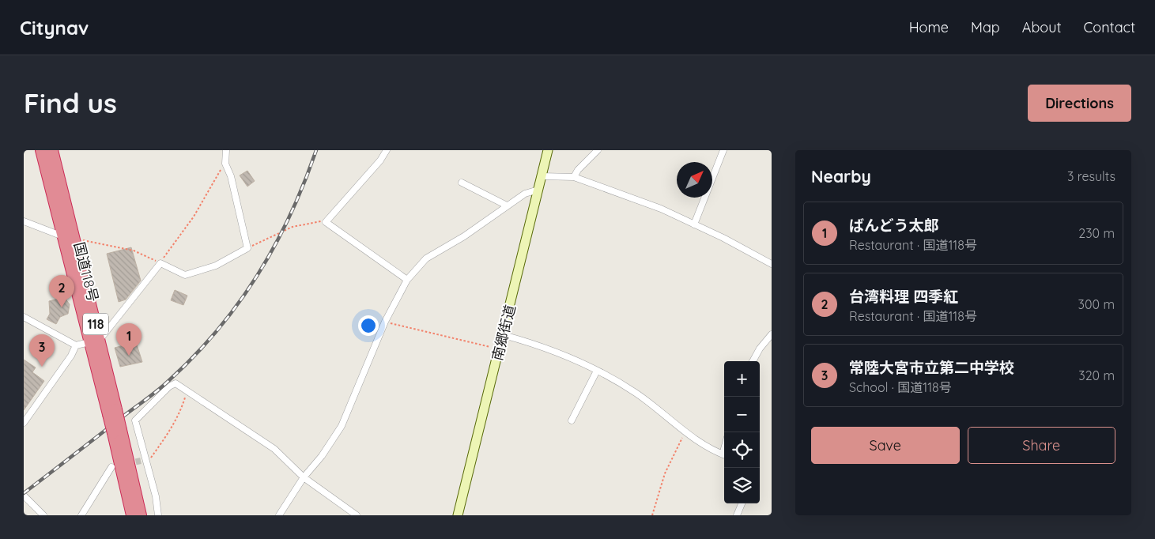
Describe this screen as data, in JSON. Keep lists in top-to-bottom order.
{
  "streets": {
    "highway": ["国道118号", "118"],
    "street": ["南郷街道"]
  },
  "north": "top right",
  "page": {
    "header": "Citynav",
    "nav": [
      "Home",
      "Map",
      "About",
      "Contact"
    ],
    "buttons": [
      "Directions",
      ["Save", "Share"]
    ],
    "title": "Find us",
    "heading": ["Nearby", "3 results"],
    "list": [
      {
        "mark": "1",
        "name": "ばんどう太郎",
        "note": "Restaurant · 国道118号",
        "value": "230 m"
      },
      {
        "mark": "2",
        "name": "台湾料理 四季紅",
        "note": "Restaurant · 国道118号",
        "value": "300 m"
      },
      {
        "mark": "3",
        "name": "常陸大宮市立第二中学校",
        "note": "School · 国道118号",
        "value": "320 m"
      }
    ],
    "pins": ["2", "1", "3"],
    "map_buttons": ["+", "−"]
  }
}
